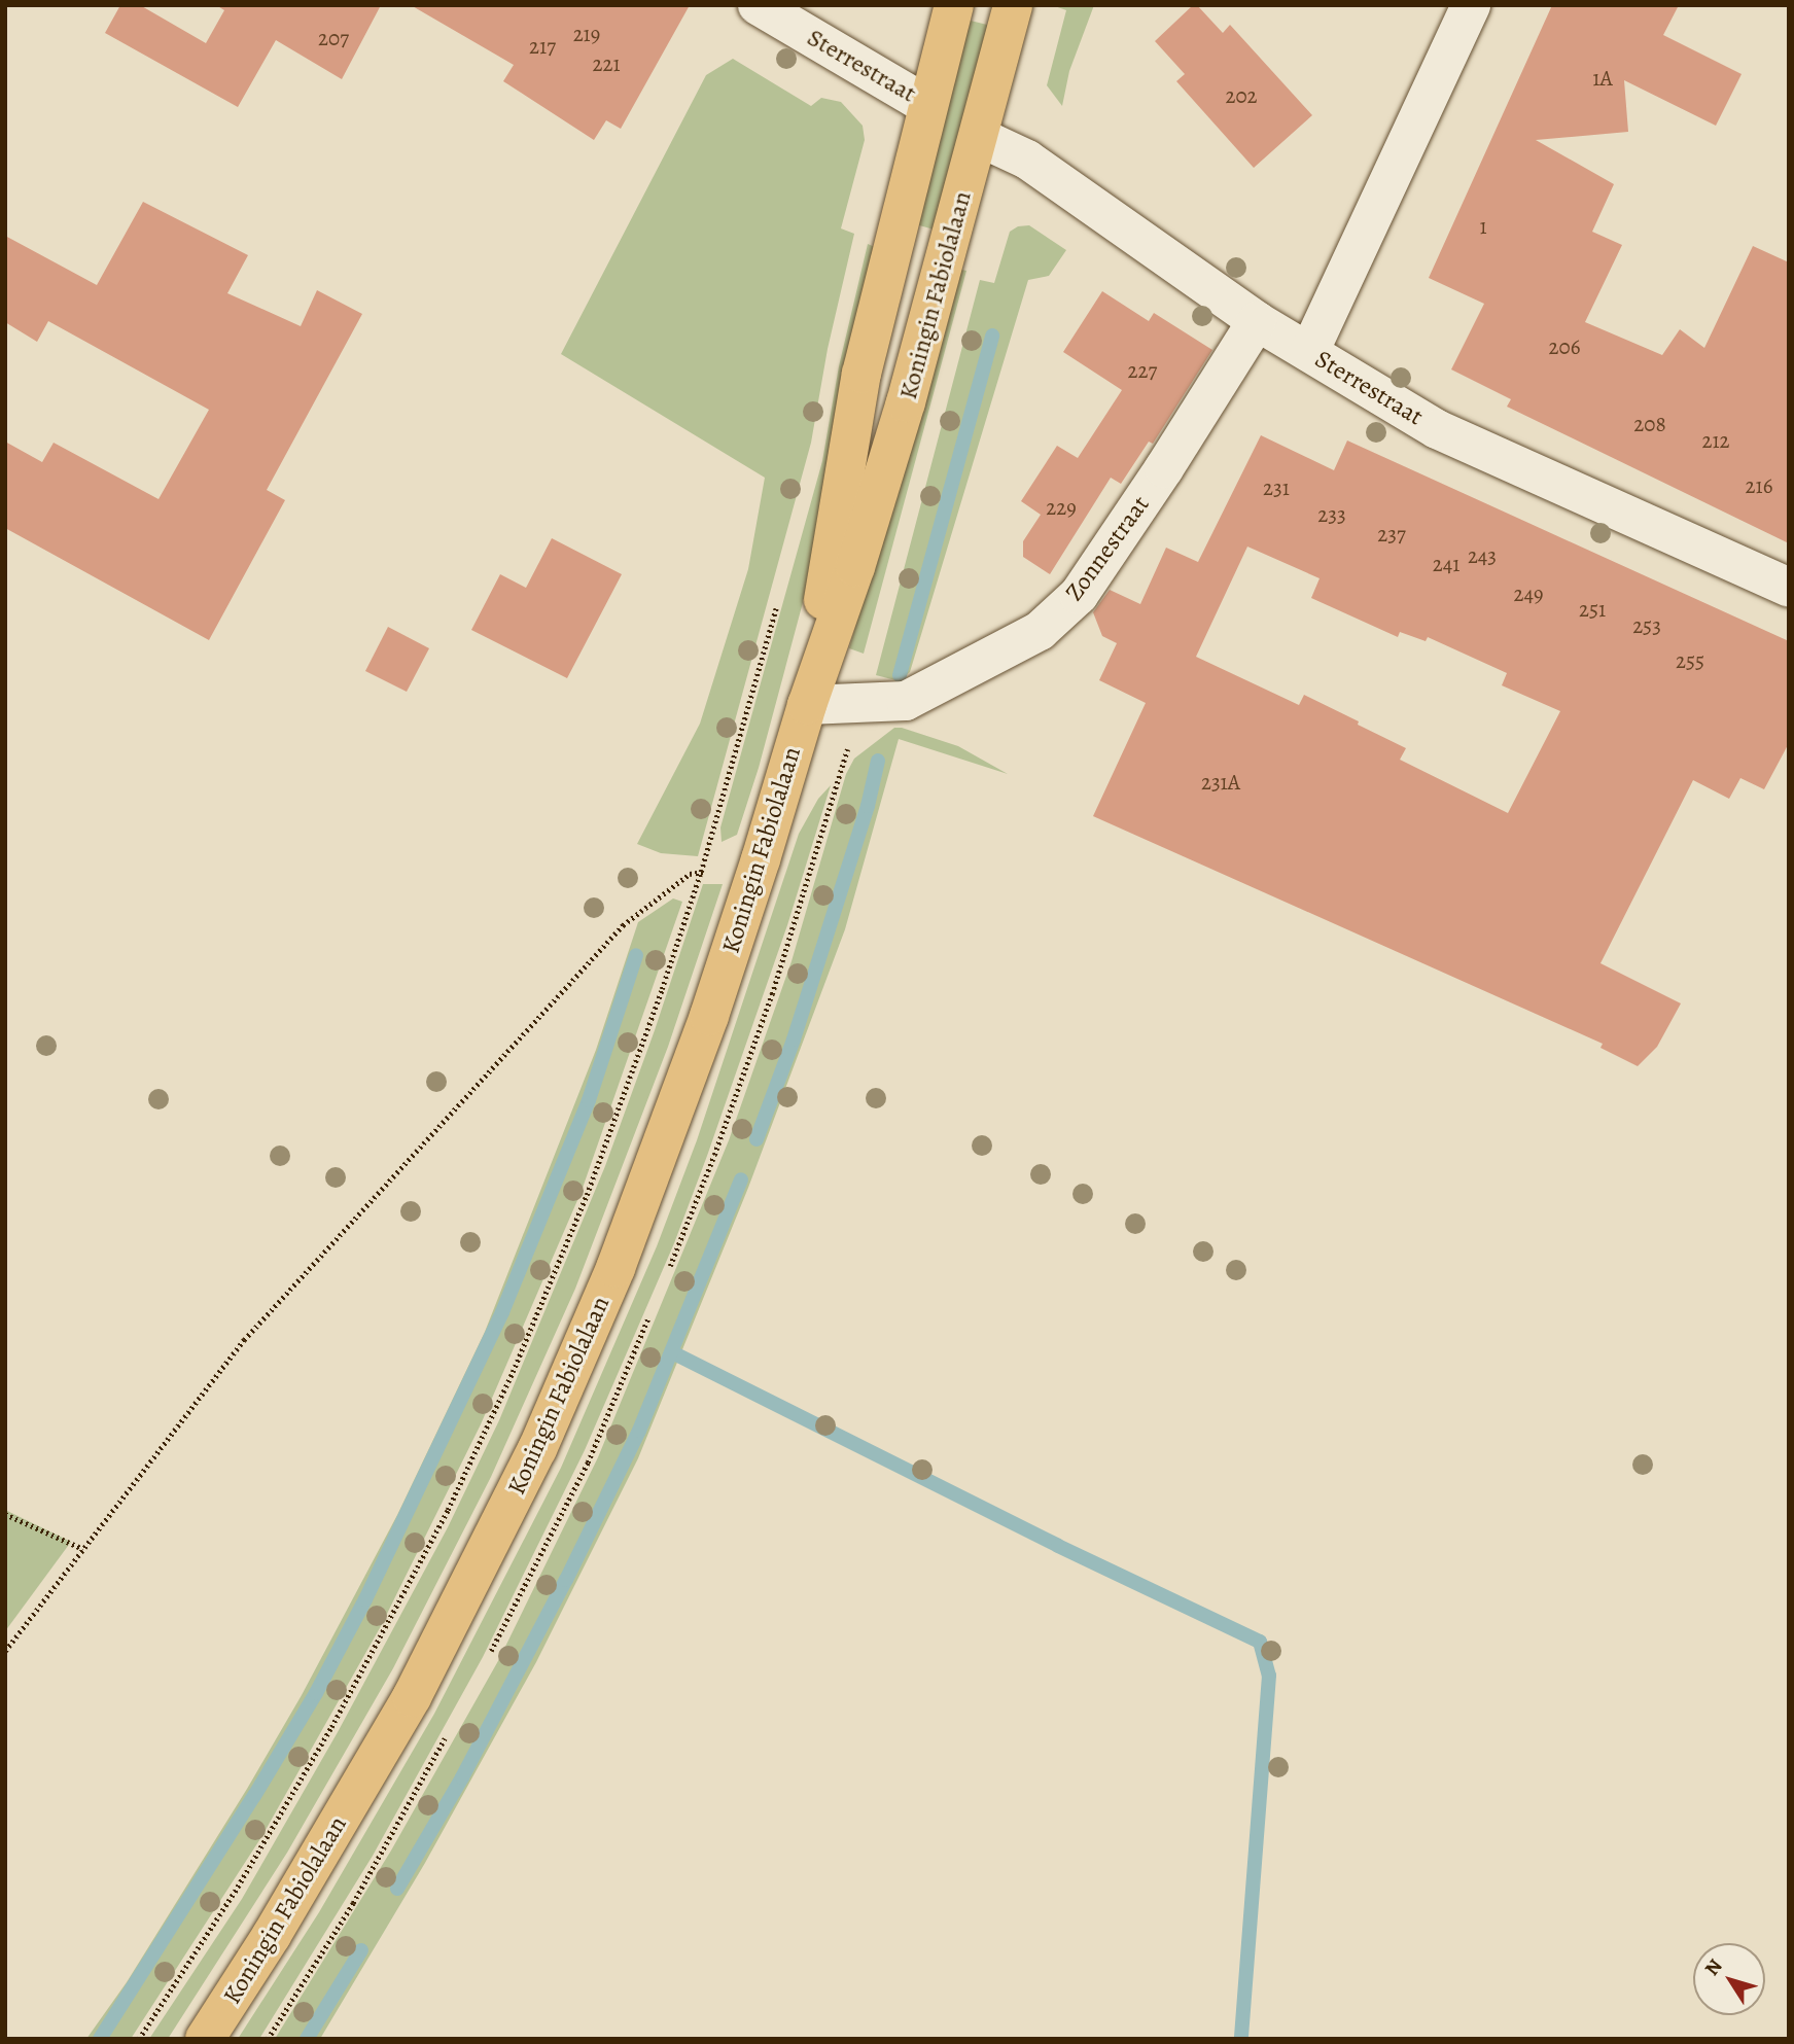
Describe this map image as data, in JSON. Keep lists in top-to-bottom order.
{
  "streets": {
    "main road": ["Koningin Fabiolalaan"],
    "street": ["Sterrestraat", "Zonnestraat"]
  },
  "crossings": [
    ["Sterrestraat", "Koningin Fabiolalaan"],
    ["Sterrestraat", "Zonnestraat"],
    ["Koningin Fabiolalaan", "Zonnestraat"]
  ],
  "house_numbers": [
    "219",
    "207",
    "217",
    "221",
    "1A",
    "202",
    "1",
    "206",
    "227",
    "208",
    "212",
    "216",
    "231",
    "229",
    "233",
    "237",
    "243",
    "241",
    "249",
    "251",
    "253",
    "255",
    "231A"
  ],
  "north": "top left"
}
